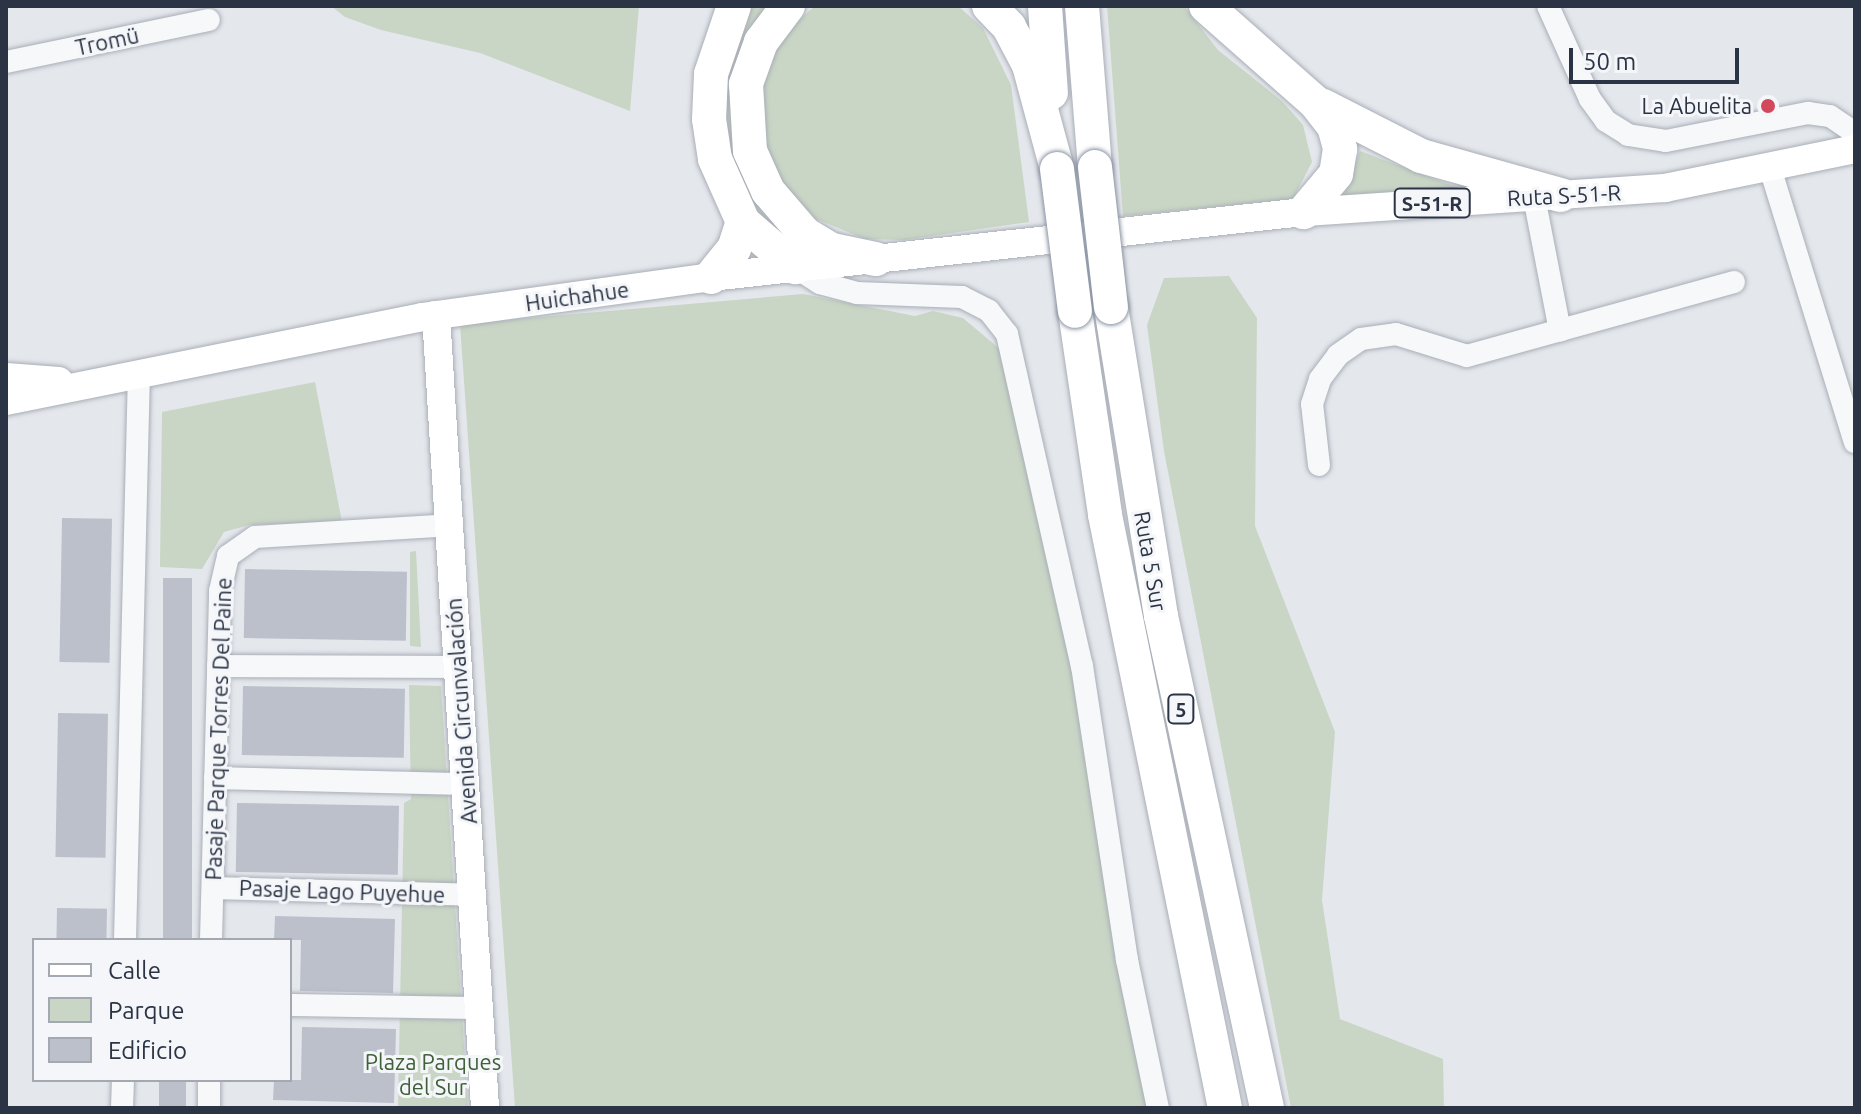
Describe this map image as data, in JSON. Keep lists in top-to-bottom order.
{
  "streets": {
    "highway": ["Ruta 5 Sur", "5"],
    "main road": [
      "Ruta S-51-R",
      "S-51-R",
      "Huichahue",
      "Avenida Circunvalación"
    ],
    "street": ["Tromü", "Pasaje Parque Torres Del Paine", "Pasaje Lago Puyehue"]
  },
  "crossings": [
    ["Ruta S-51-R", "Huichahue"],
    ["Huichahue", "Avenida Circunvalación"],
    ["Avenida Circunvalación", "Pasaje Parque Torres Del Paine"],
    ["Avenida Circunvalación", "Pasaje Lago Puyehue"],
    ["Pasaje Parque Torres Del Paine", "Pasaje Lago Puyehue"]
  ],
  "parks": ["Plaza Parques del Sur"],
  "places": ["La Abuelita"],
  "legend": ["Calle", "Parque", "Edificio"],
  "scale_bar": "50 m"
}
